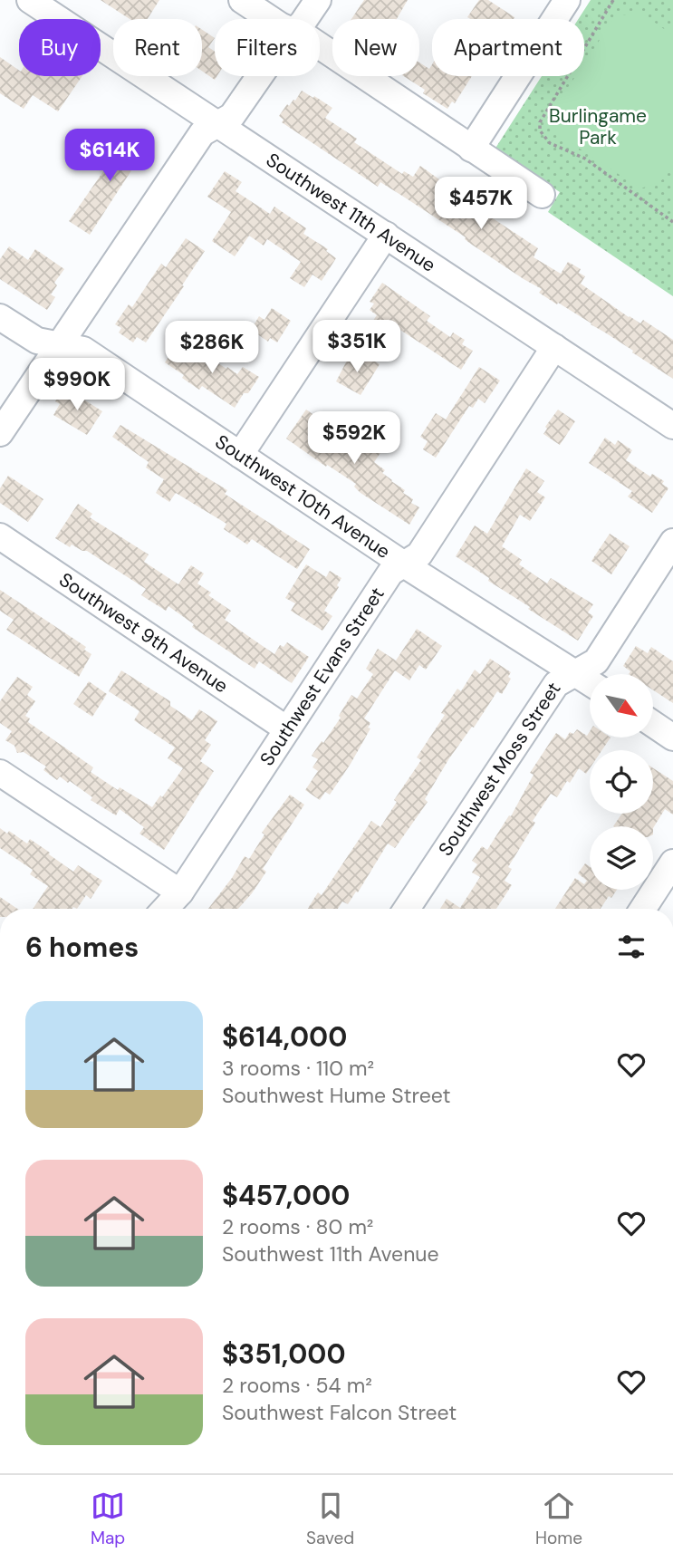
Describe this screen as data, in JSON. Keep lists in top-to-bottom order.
{
  "streets": {
    "street": [
      "Southwest 11th Avenue",
      "Southwest 10th Avenue",
      "Southwest 9th Avenue",
      "Southwest Evans Street",
      "Southwest Moss Street"
    ]
  },
  "crossings": [
    ["Southwest 11th Avenue", "Southwest Evans Street"],
    ["Southwest 10th Avenue", "Southwest Evans Street"],
    ["Southwest 10th Avenue", "Southwest Moss Street"],
    ["Southwest 9th Avenue", "Southwest Evans Street"]
  ],
  "parks": ["Burlingame Park"],
  "north": "bottom right",
  "page": {
    "chip": [
      "Buy",
      "Rent",
      "Filters",
      "New",
      "Apartment"
    ],
    "price": [
      "$614K",
      "$457K",
      "$351K",
      "$286K",
      "$990K",
      "$592K"
    ],
    "heading": "6 homes",
    "list": [
      {
        "name": "$614,000",
        "note": "3 rooms · 110 m² · Southwest Hume Street"
      },
      {
        "name": "$457,000",
        "note": "2 rooms · 80 m² · Southwest 11th Avenue"
      },
      {
        "name": "$351,000",
        "note": "2 rooms · 54 m² · Southwest Falcon Street"
      }
    ],
    "tabs": ["Map", "Saved", "Home"]
  }
}
